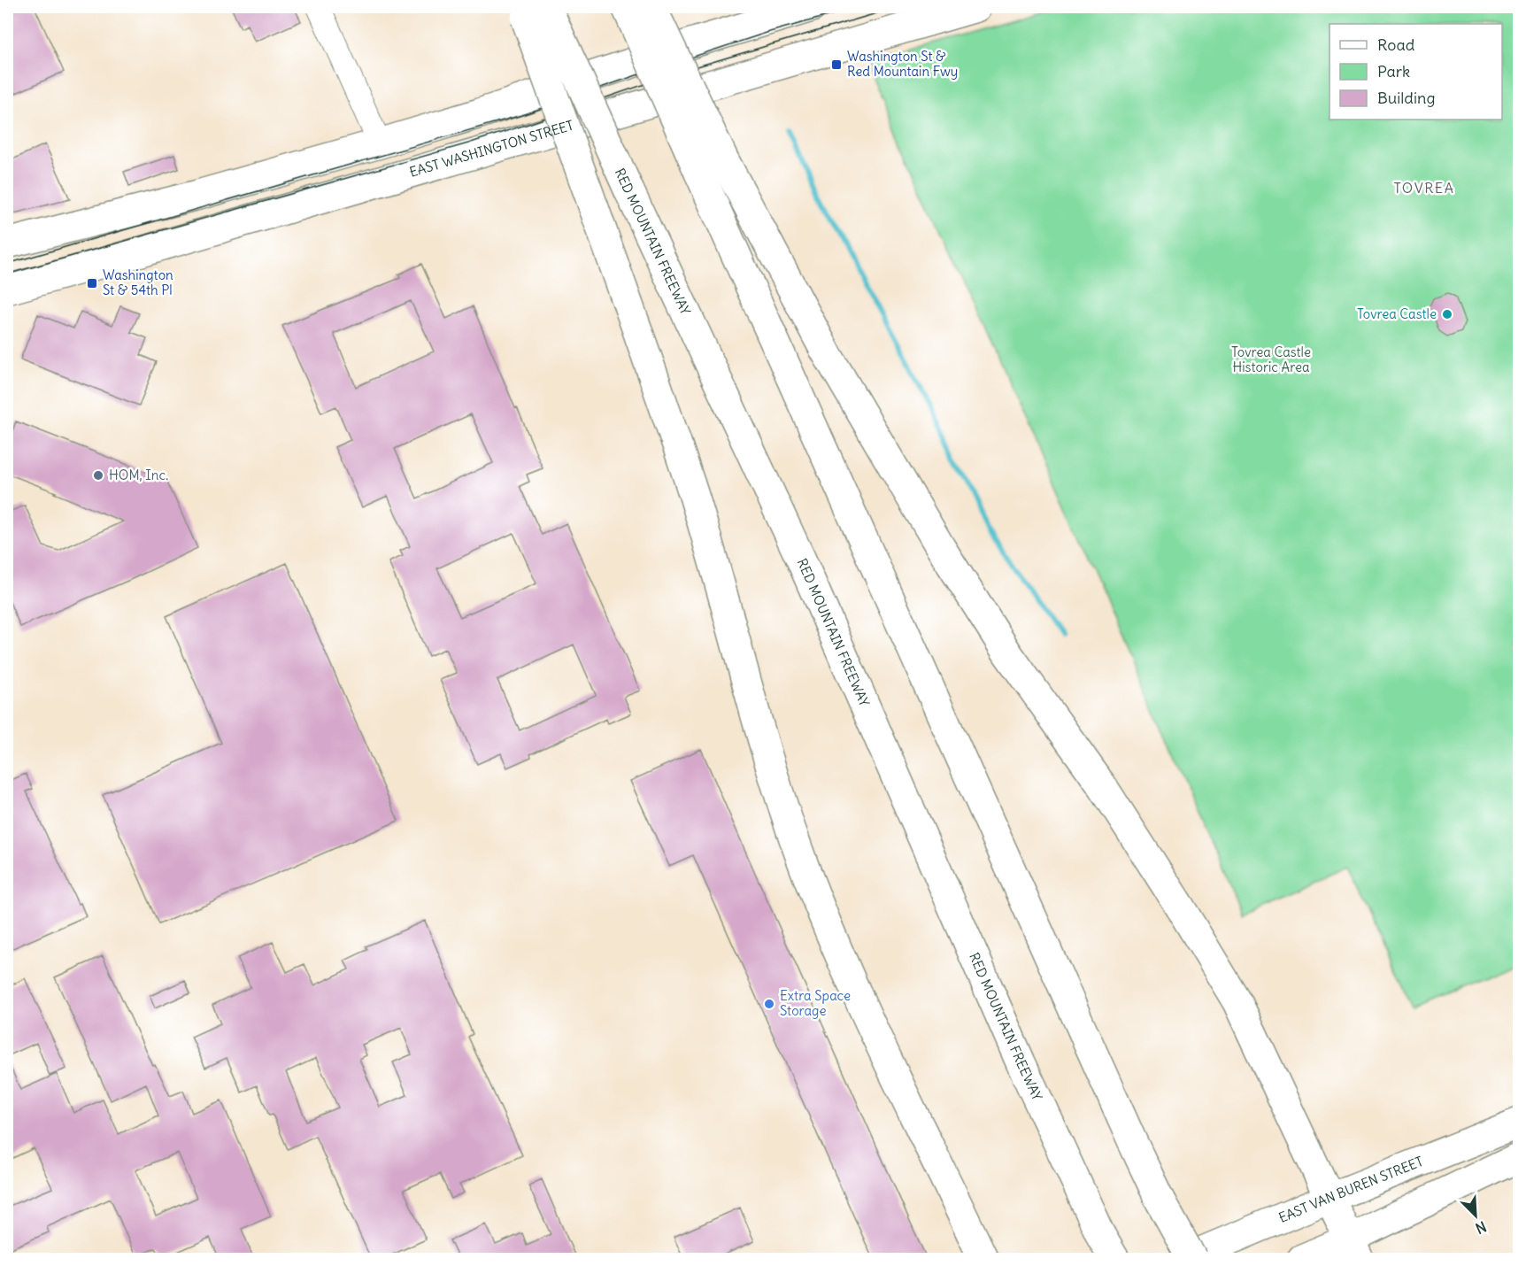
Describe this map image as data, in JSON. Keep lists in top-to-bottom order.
{
  "streets": {
    "main road": ["EAST WASHINGTON STREET", "RED MOUNTAIN FREEWAY", "EAST VAN BUREN STREET"]
  },
  "districts": ["TOVREA"],
  "parks": ["Tovrea Castle Historic Area"],
  "places": {
    "transit": ["Washington St & Red Mountain Fwy", "Washington St & 54th Pl"],
    "other": ["Tovrea Castle", "HOM, Inc.", "Extra Space Storage"]
  },
  "legend": ["Road", "Park", "Building"],
  "north": "bottom right"
}
